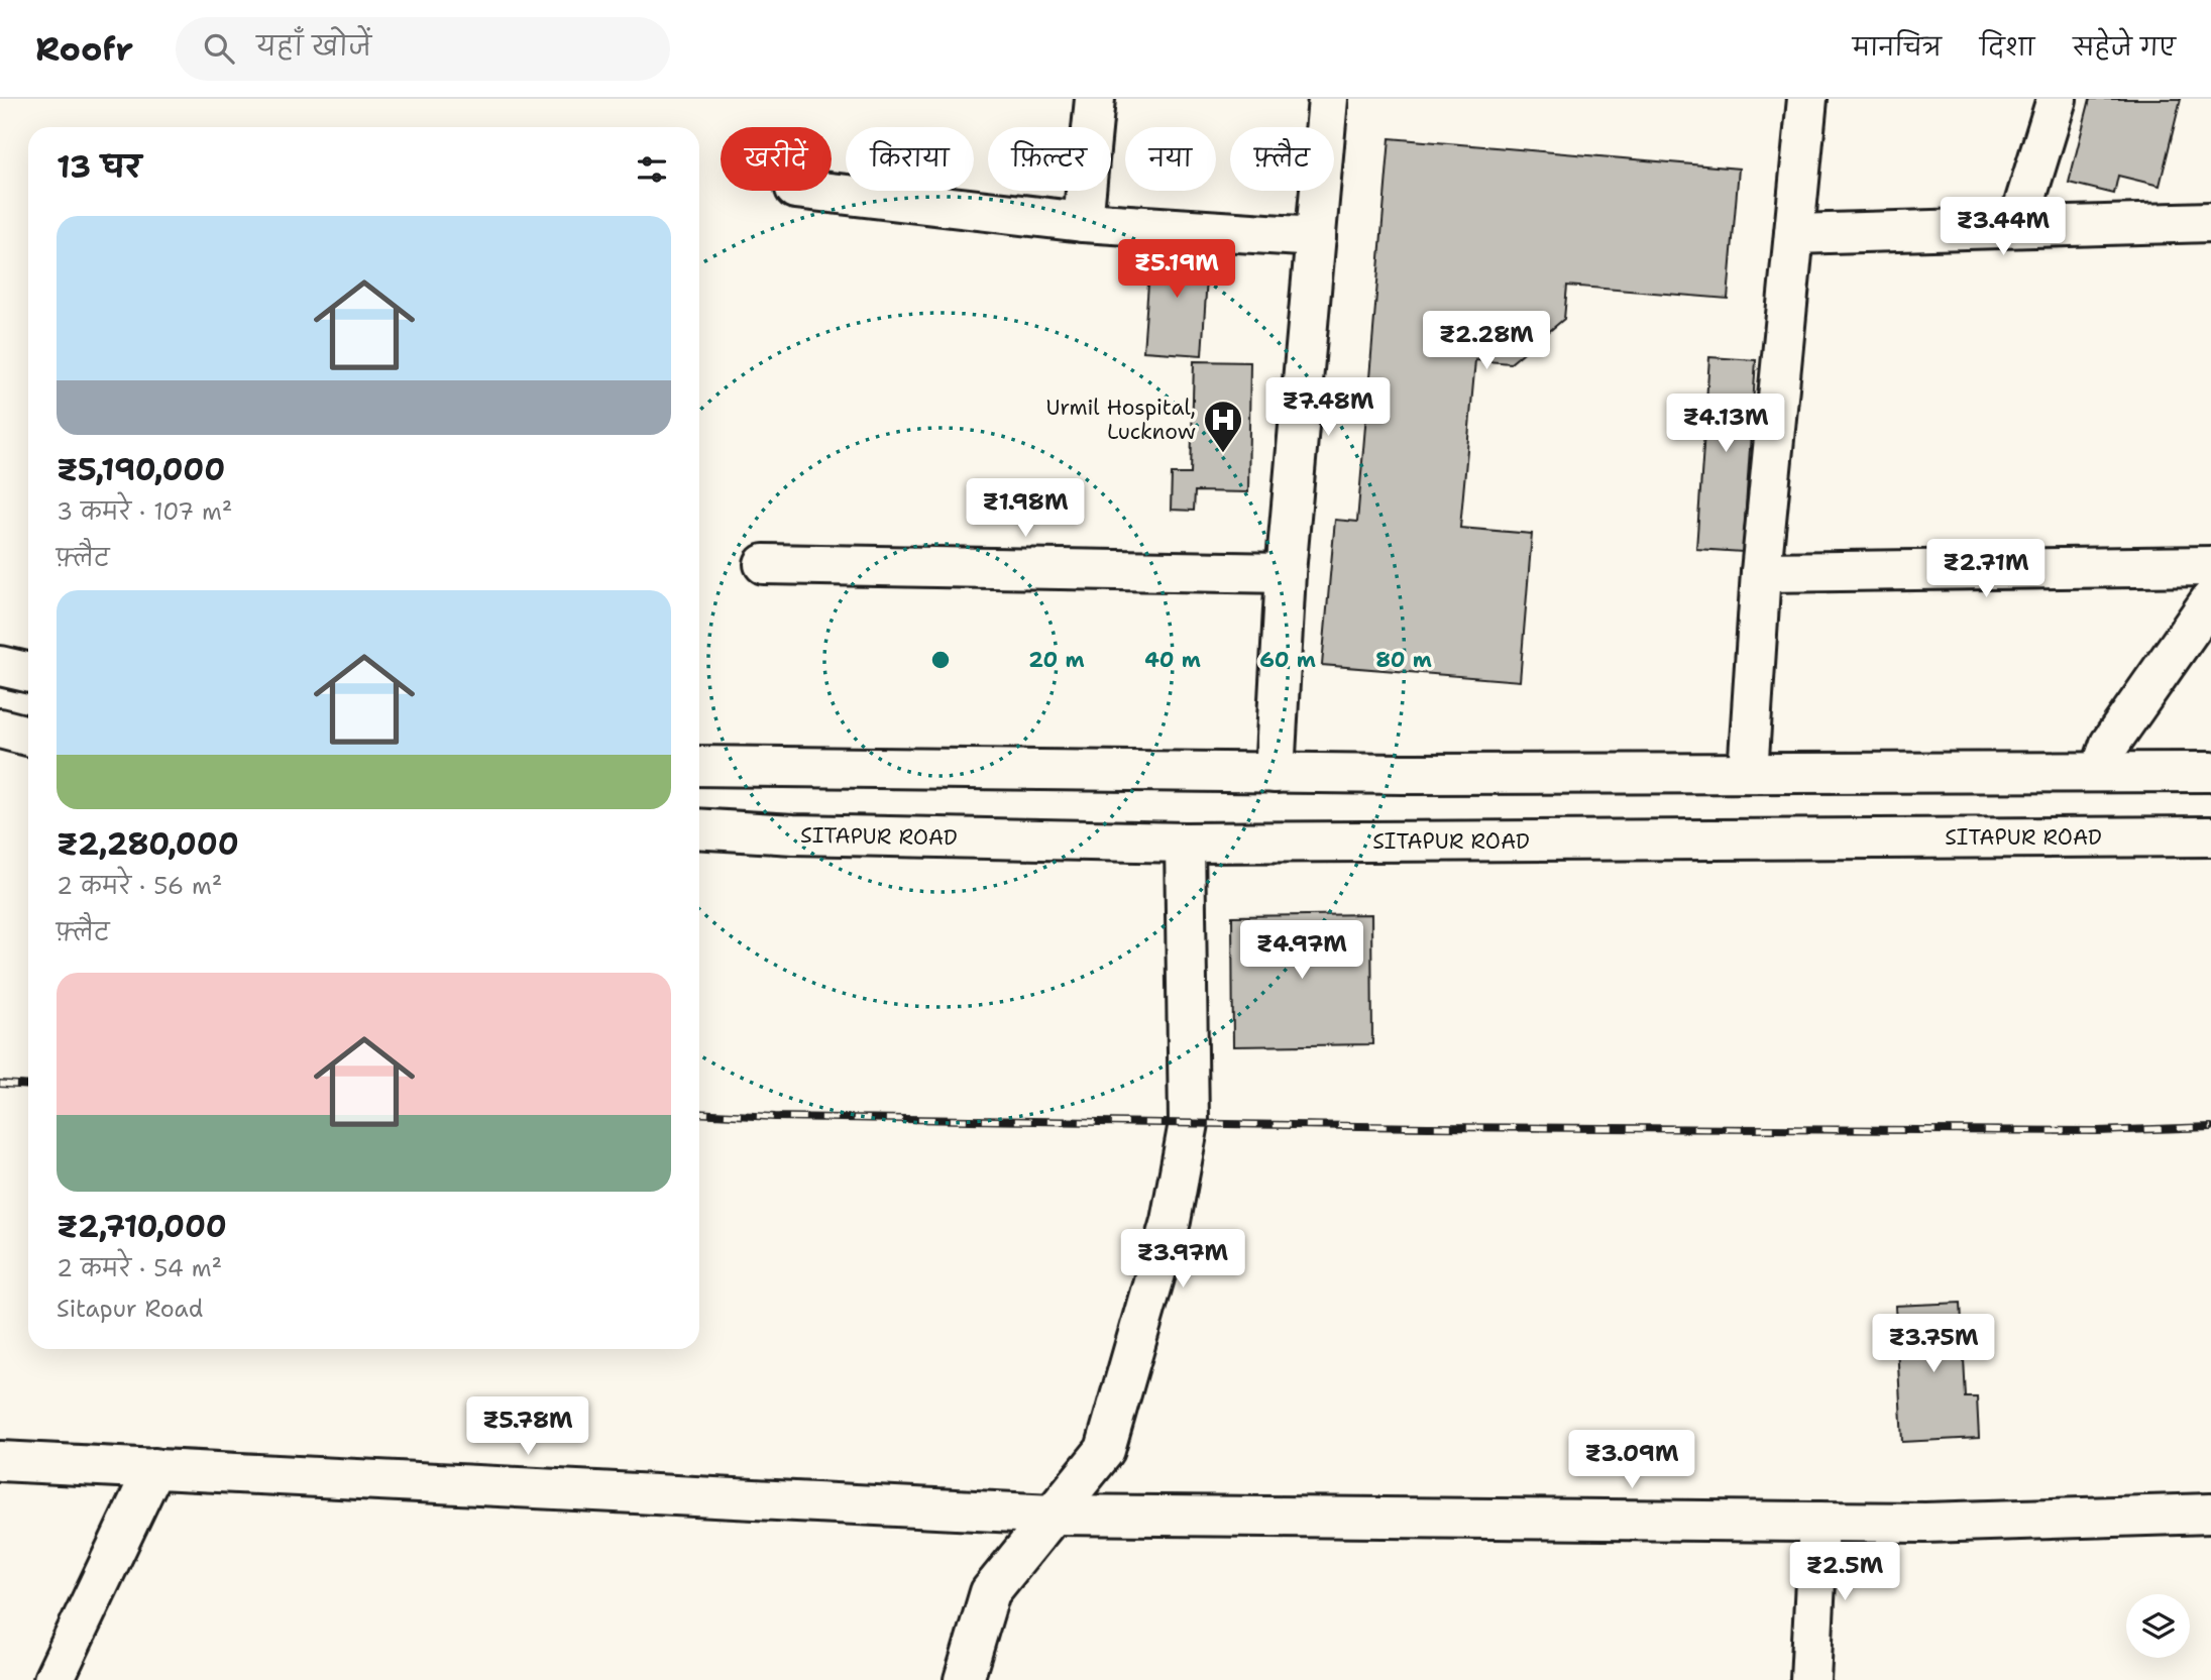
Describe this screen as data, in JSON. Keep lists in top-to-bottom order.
{
  "streets": {
    "street": ["SITAPUR ROAD"]
  },
  "places": {
    "hospital": ["Urmil Hospital, Lucknow"]
  },
  "page": {
    "header": "Roofr",
    "search": "यहाँ खोजें",
    "nav": ["मानचित्र", "दिशा", "सहेजे गए"],
    "chip": [
      "खरीदें",
      "किराया",
      "फ़िल्टर",
      "नया",
      "फ़्लैट"
    ],
    "heading": "13 घर",
    "price": [
      "₹3.44M",
      "₹5.19M",
      "₹2.28M",
      "₹7.48M",
      "₹4.13M",
      "₹1.98M",
      "₹2.71M",
      "₹4.97M",
      "₹3.97M",
      "₹3.75M",
      "₹5.78M",
      "₹3.09M",
      "₹2.5M"
    ],
    "list": [
      {
        "name": "₹5,190,000",
        "note": "3 कमरे · 107 m² · फ़्लैट"
      },
      {
        "name": "₹2,280,000",
        "note": "2 कमरे · 56 m² · फ़्लैट"
      },
      {
        "name": "₹2,710,000",
        "note": "2 कमरे · 54 m² · Sitapur Road"
      }
    ]
  },
  "rings": [
    "20 m",
    "40 m",
    "60 m",
    "80 m"
  ]
}
